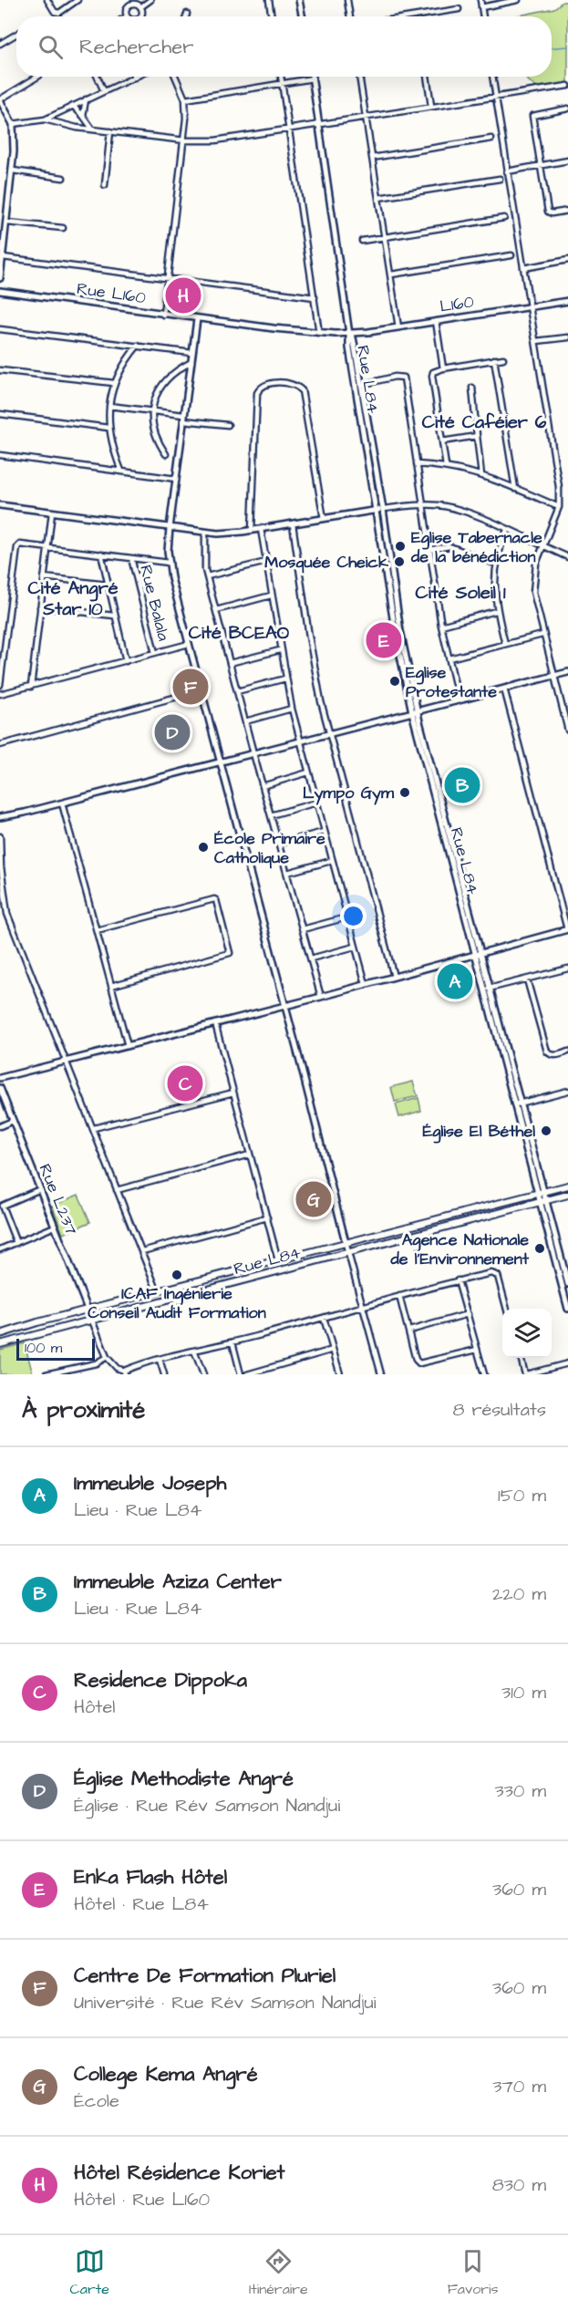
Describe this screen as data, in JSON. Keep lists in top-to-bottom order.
{
  "streets": {
    "main road": ["Rue L84"],
    "street": [
      "Rue L160",
      "L160",
      "Rue Balala",
      "Rue L237"
    ]
  },
  "crossings": [
    ["Rue L160", "L160"],
    ["Rue L160", "Rue L84"],
    ["L160", "Rue L84"],
    ["Rue L84", "Rue L237"]
  ],
  "districts": [
    "Cité Caféier 6",
    "Cité Angré Star 10",
    "Cité Soleil 1",
    "Cité BCEAO"
  ],
  "places": [
    "Eglise Tabernacle de la bénédiction",
    "Mosquée Cheick",
    "Eglise Protestante",
    "Lympo Gym",
    "École Primaire Catholique",
    "Église El Béthel",
    "Agence Nationale de l'Environnement",
    "ICAF Ingénierie Conseil Audit Formation"
  ],
  "scale_bar": "100 m",
  "page": {
    "search": "Rechercher",
    "pins": [
      "H",
      "E",
      "F",
      "D",
      "B",
      "A",
      "C",
      "G"
    ],
    "scale": "100 m",
    "heading": ["À proximité", "8 résultats"],
    "list": [
      {
        "mark": "A",
        "name": "Immeuble Joseph",
        "note": "Lieu · Rue L84",
        "value": "150 m"
      },
      {
        "mark": "B",
        "name": "Immeuble Aziza Center",
        "note": "Lieu · Rue L84",
        "value": "220 m"
      },
      {
        "mark": "C",
        "name": "Residence Dippoka",
        "note": "Hôtel",
        "value": "310 m"
      },
      {
        "mark": "D",
        "name": "Église Methodiste Angré",
        "note": "Église · Rue Rév Samson Nandjui",
        "value": "330 m"
      },
      {
        "mark": "E",
        "name": "Enka Flash Hôtel",
        "note": "Hôtel · Rue L84",
        "value": "360 m"
      },
      {
        "mark": "F",
        "name": "Centre De Formation Pluriel",
        "note": "Université · Rue Rév Samson Nandjui",
        "value": "360 m"
      },
      {
        "mark": "G",
        "name": "College Kema Angré",
        "note": "École",
        "value": "370 m"
      },
      {
        "mark": "H",
        "name": "Hôtel Résidence Koriet",
        "note": "Hôtel · Rue L160",
        "value": "830 m"
      }
    ],
    "nav": ["Carte", "Itinéraire", "Favoris"]
  }
}
